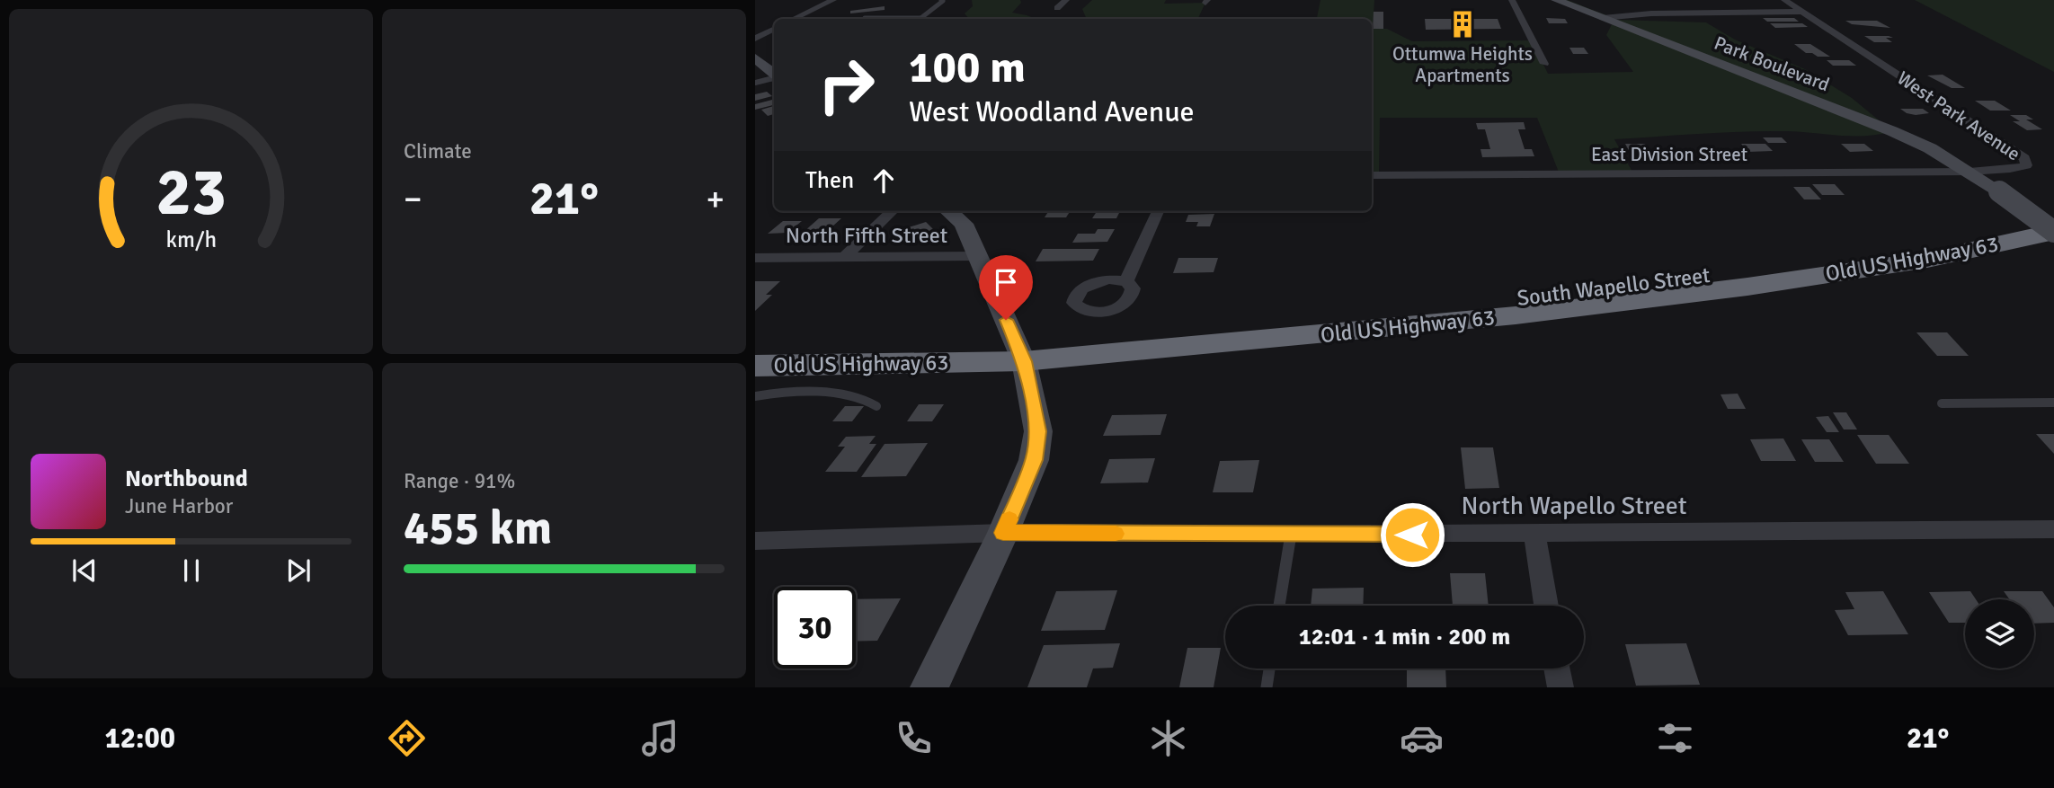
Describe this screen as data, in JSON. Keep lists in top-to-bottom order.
{
  "streets": {
    "highway": ["Old US Highway 63", "South Wapello Street"],
    "main road": ["Park Boulevard", "West Park Avenue"],
    "street": ["East Division Street", "North Fifth Street", "North Wapello Street"]
  },
  "crossings": [
    ["Park Boulevard", "West Park Avenue"],
    ["Park Boulevard", "East Division Street"],
    ["West Park Avenue", "East Division Street"],
    ["West Park Avenue", "Old US Highway 63"],
    ["Old US Highway 63", "South Wapello Street"]
  ],
  "places": {
    "building": ["Ottumwa Heights Apartments"]
  },
  "page": {
    "tile": [
      "Climate",
      ["Range · 91%", "455 km"]
    ],
    "turn": ["100 m", "West Woodland Avenue"],
    "then": "Then",
    "heat": ["−", "21°", "+"],
    "song": ["Northbound", "June Harbor"],
    "limit": "30",
    "trip": "12:01 · 1 min · 200 m",
    "tabs": ["12:00", "21°"],
    "gauge": ["23", "km/h"]
  }
}
